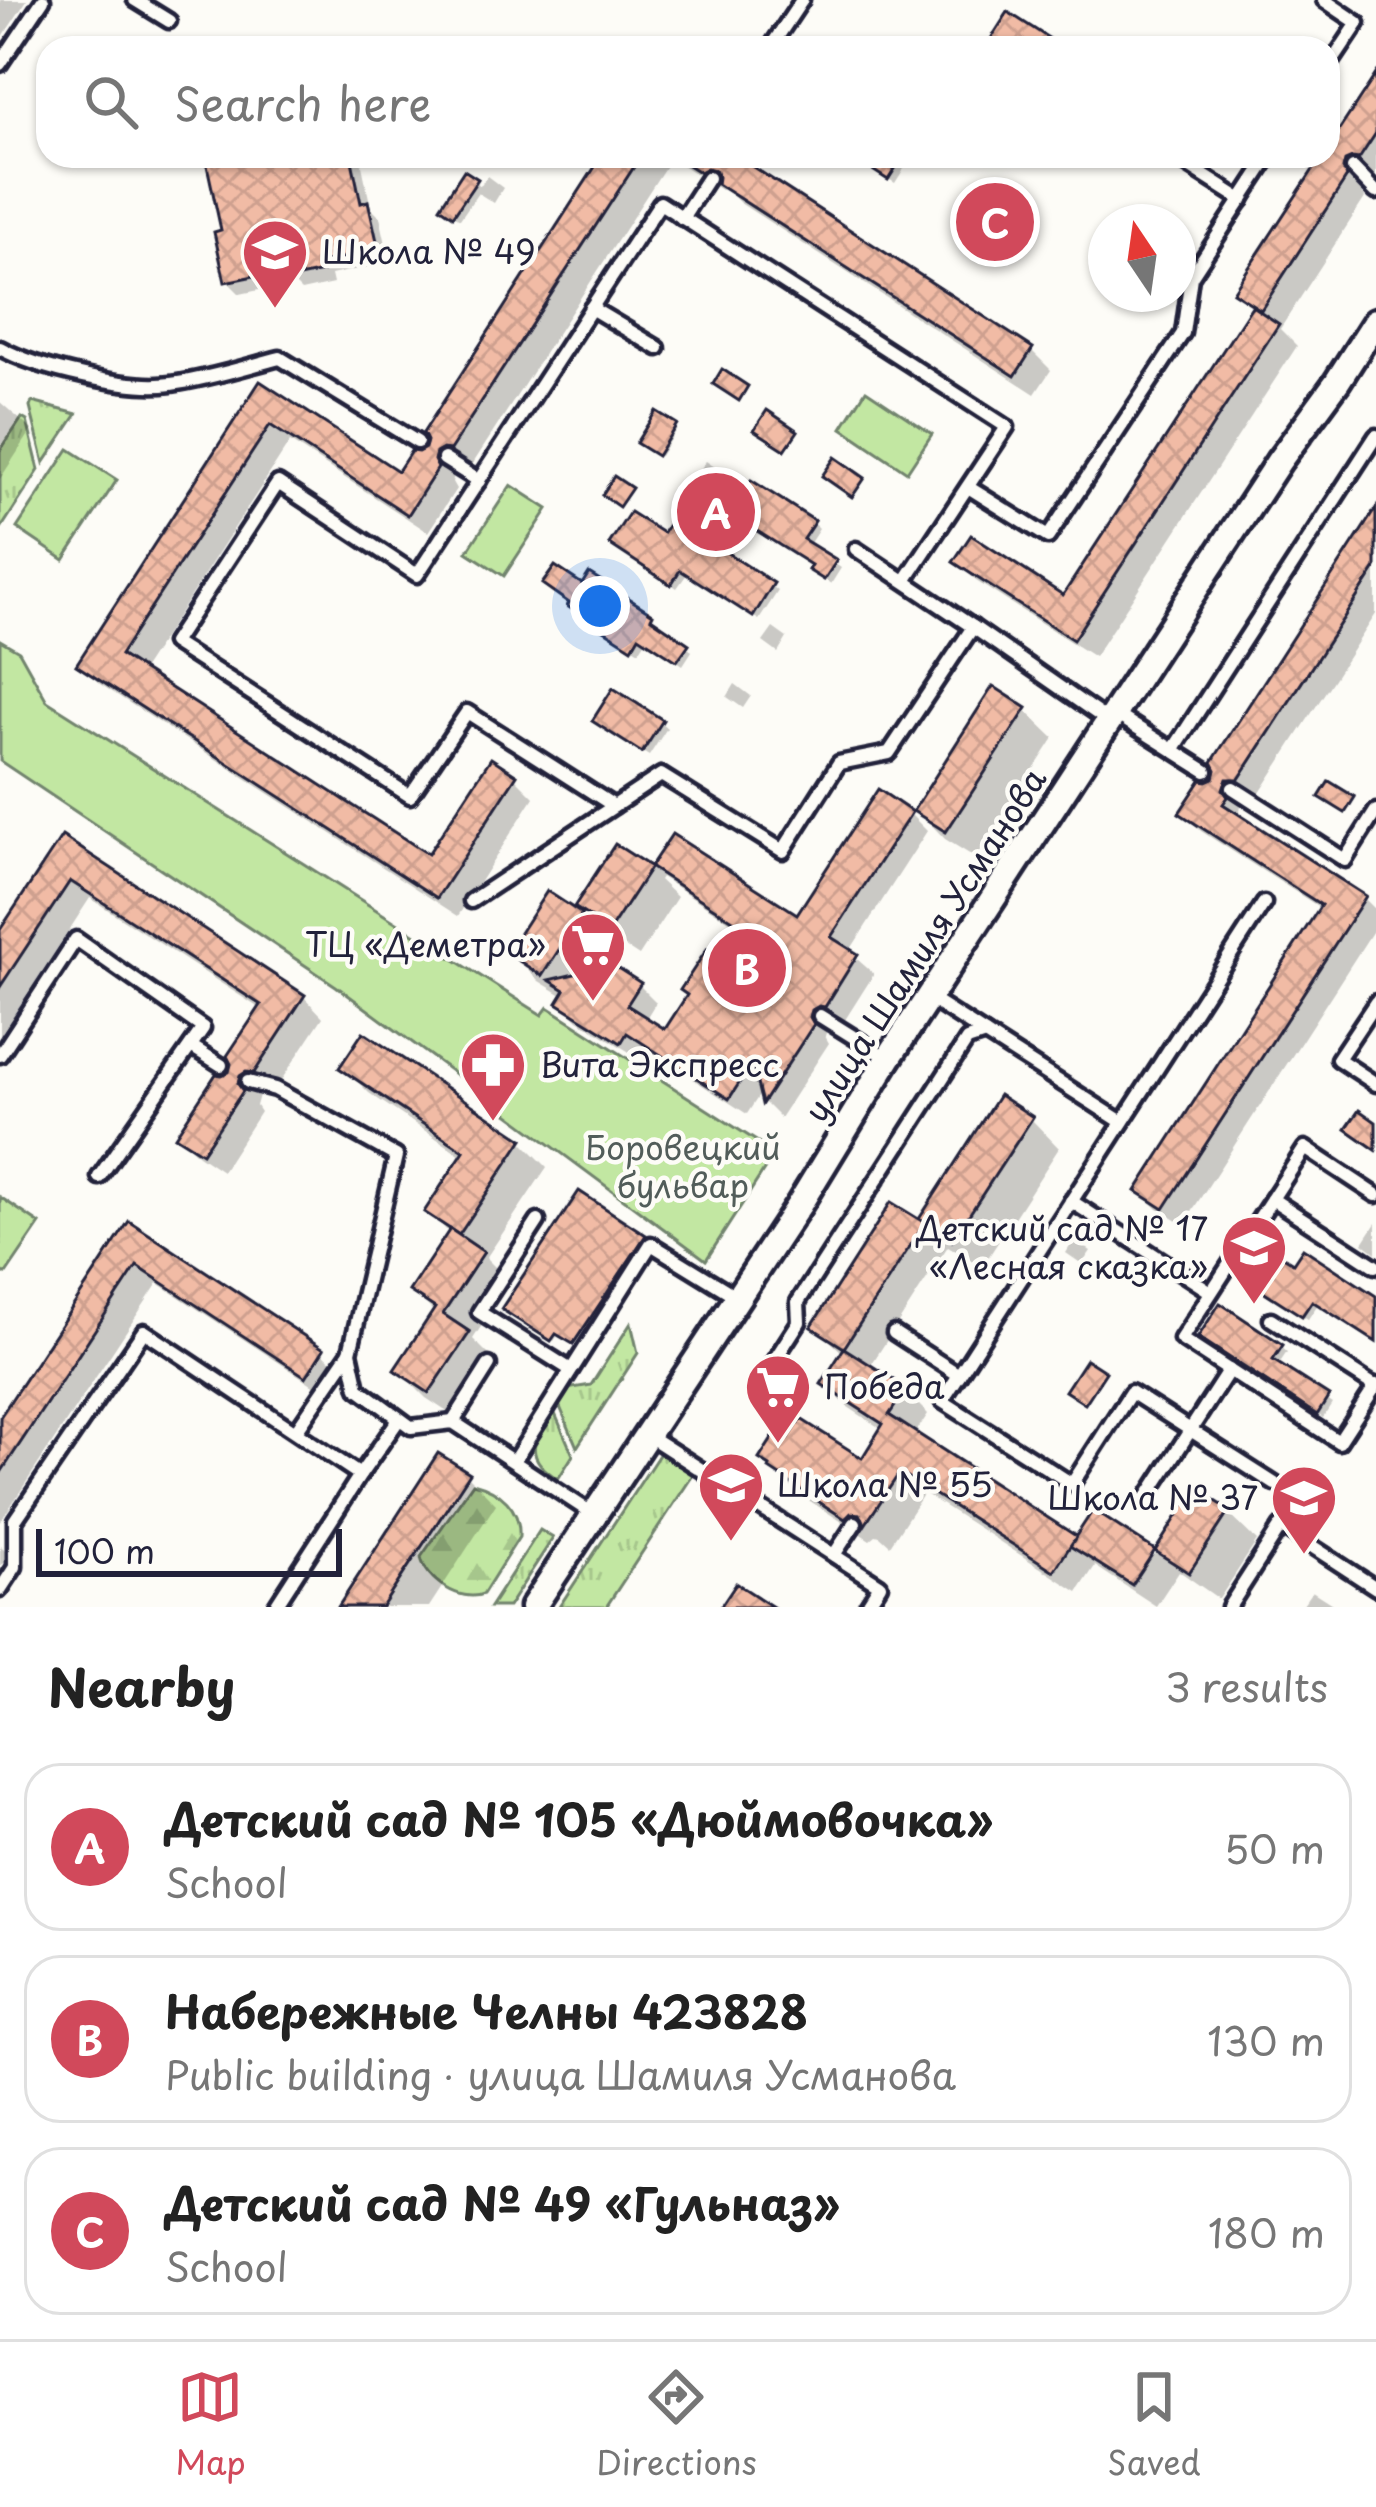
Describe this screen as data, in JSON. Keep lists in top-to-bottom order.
{
  "streets": {
    "street": ["улица Шамиля Усманова"]
  },
  "parks": ["Боровецкий бульвар"],
  "places": {
    "school or university": [
      "Школа № 49",
      "Детский сад № 17 «Лесная сказка»",
      "Школа № 55",
      "Школа № 37"
    ],
    "supermarket": ["ТЦ «Деметра»", "Победа"],
    "pharmacy": ["Вита Экспресс"]
  },
  "scale_bar": "100 m",
  "north": "top",
  "page": {
    "search": "Search here",
    "pins": ["C", "A", "B"],
    "scale": "100 m",
    "heading": ["Nearby", "3 results"],
    "list": [
      {
        "mark": "A",
        "name": "Детский сад № 105 «Дюймовочка»",
        "note": "School",
        "value": "50 m"
      },
      {
        "mark": "B",
        "name": "Набережные Челны 423828",
        "note": "Public building · улица Шамиля Усманова",
        "value": "130 m"
      },
      {
        "mark": "C",
        "name": "Детский сад № 49 «Гульназ»",
        "note": "School",
        "value": "180 m"
      }
    ],
    "nav": ["Map", "Directions", "Saved"]
  }
}
